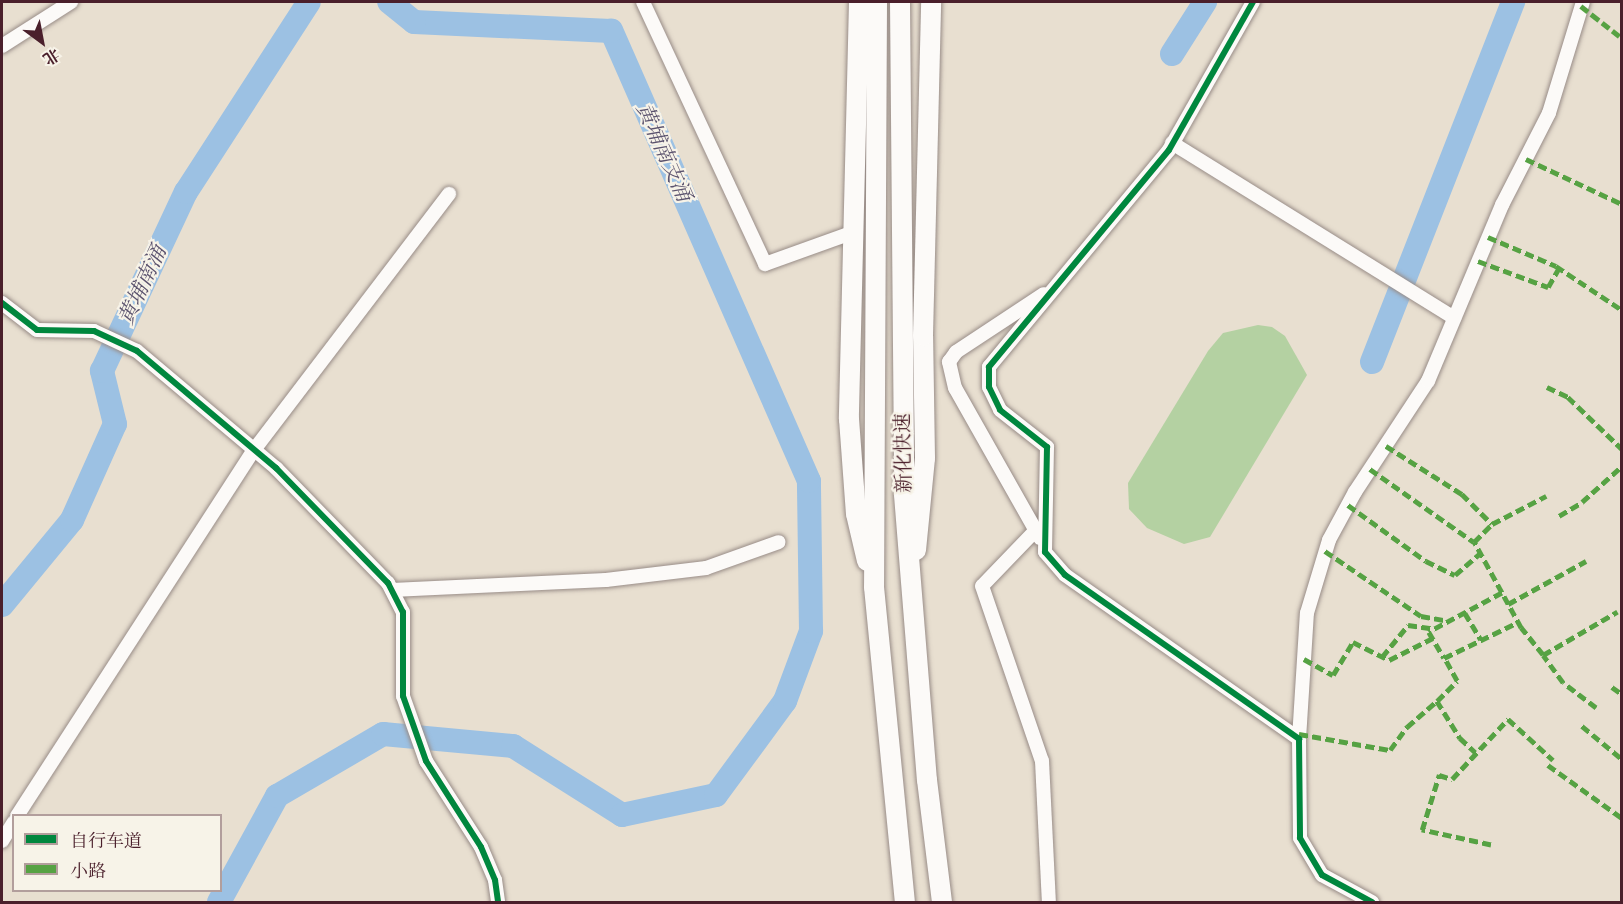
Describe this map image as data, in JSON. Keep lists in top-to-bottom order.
{
  "streets": {
    "highway": ["新化快速"]
  },
  "water": ["黄埔南支涌", "黄埔南涌"],
  "legend": ["自行车道", "小路"],
  "north": "bottom right"
}
